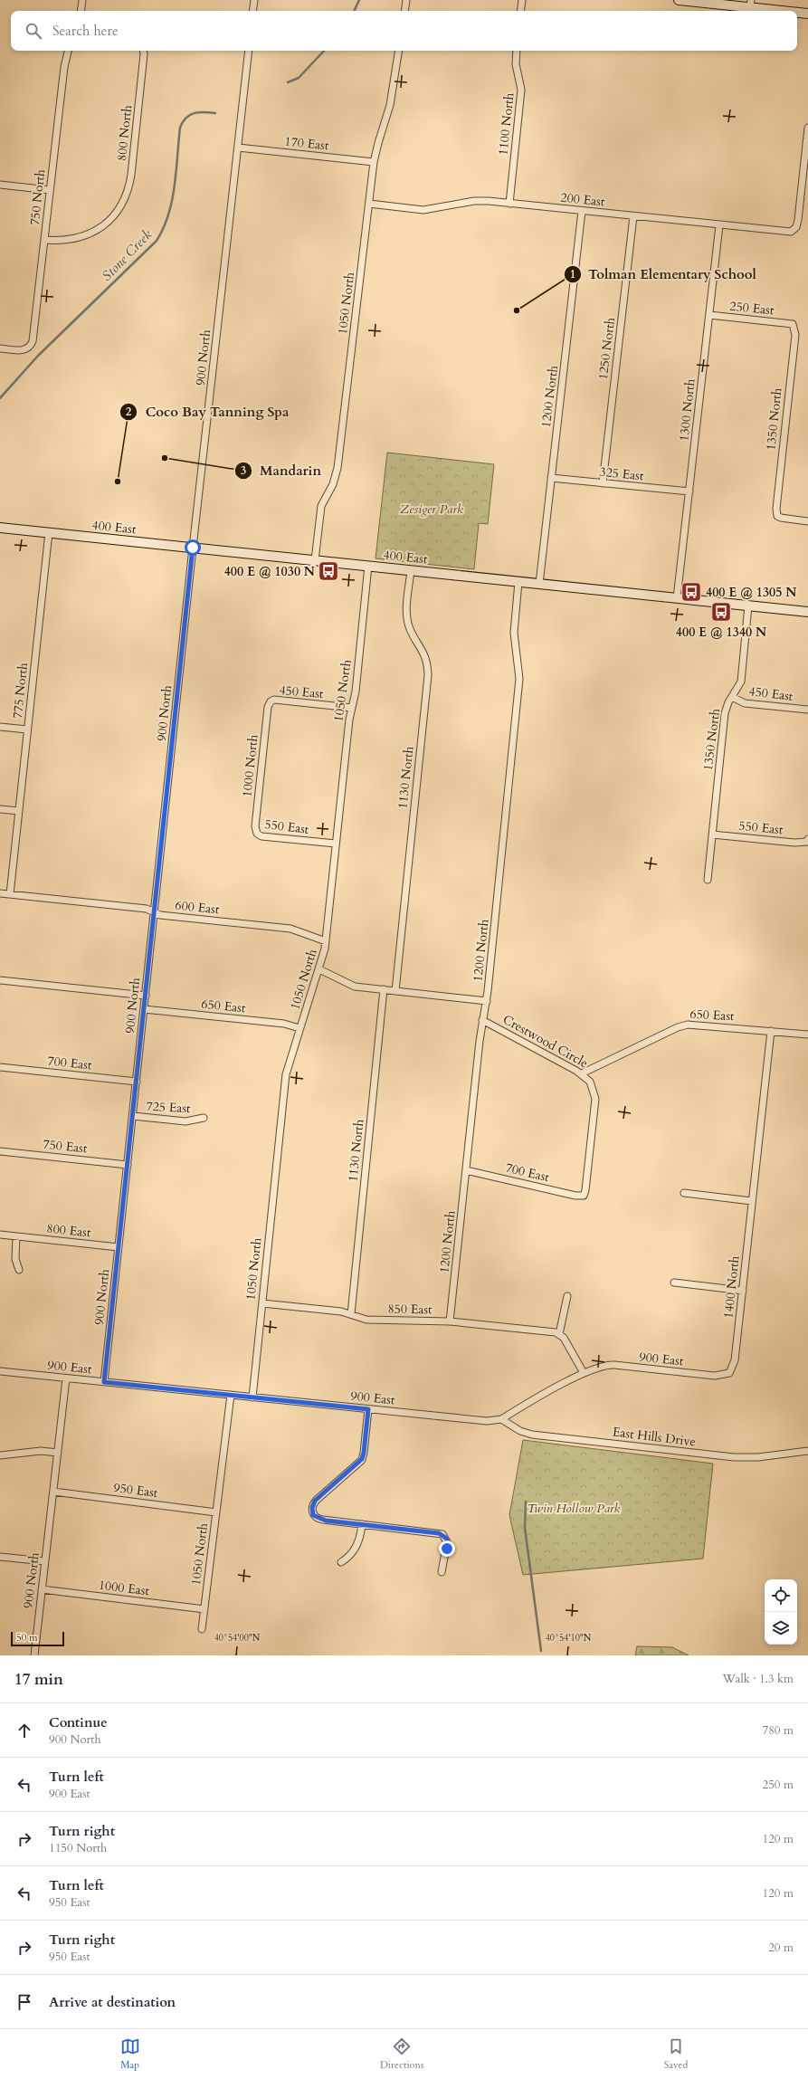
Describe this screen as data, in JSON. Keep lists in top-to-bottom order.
{
  "streets": {
    "main road": ["400 East"],
    "street": [
      "1100 North",
      "800 North",
      "170 East",
      "750 North",
      "200 East",
      "1050 North",
      "250 East",
      "1250 North",
      "900 North",
      "1200 North",
      "1300 North",
      "1350 North",
      "325 East",
      "775 North",
      "450 East",
      "1000 North",
      "1130 North",
      "550 East",
      "600 East",
      "650 East",
      "Crestwood Circle",
      "700 East",
      "725 East",
      "750 East",
      "800 East",
      "1400 North",
      "850 East",
      "900 East",
      "East Hills Drive",
      "950 East",
      "1000 East"
    ]
  },
  "crossings": [
    ["1100 North", "200 East"],
    ["800 North", "750 North"],
    ["170 East", "1050 North"],
    ["170 East", "900 North"],
    ["200 East", "1050 North"],
    ["200 East", "1250 North"],
    ["200 East", "1200 North"],
    ["200 East", "1300 North"],
    ["1050 North", "400 East"],
    ["1050 North", "450 East"],
    ["1050 North", "550 East"],
    ["1050 North", "600 East"],
    ["1050 North", "650 East"],
    ["1050 North", "850 East"],
    ["1050 North", "900 East"],
    ["1050 North", "950 East"],
    ["1050 North", "1000 East"],
    ["250 East", "1300 North"],
    ["250 East", "1350 North"],
    ["1250 North", "325 East"],
    ["900 North", "400 East"],
    ["900 North", "600 East"],
    ["900 North", "650 East"],
    ["900 North", "700 East"],
    ["900 North", "725 East"],
    ["900 North", "750 East"],
    ["900 North", "800 East"],
    ["900 North", "900 East"],
    ["900 North", "950 East"],
    ["900 North", "1000 East"],
    ["1200 North", "325 East"],
    ["1200 North", "400 East"],
    ["1200 North", "Crestwood Circle"],
    ["1200 North", "700 East"],
    ["1200 North", "850 East"],
    ["1300 North", "325 East"],
    ["1300 North", "400 East"],
    ["1350 North", "400 East"],
    ["1350 North", "450 East"],
    ["1350 North", "550 East"],
    ["400 East", "775 North"],
    ["400 East", "1130 North"],
    ["775 North", "600 East"],
    ["450 East", "1000 North"],
    ["1000 North", "550 East"],
    ["1130 North", "850 East"],
    ["650 East", "Crestwood Circle"],
    ["650 East", "1400 North"],
    ["Crestwood Circle", "700 East"],
    ["1400 North", "900 East"],
    ["900 East", "East Hills Drive"]
  ],
  "water": ["Stone Creek"],
  "parks": ["Zesiger Park", "Twin Hollow Park"],
  "places": {
    "other": ["Tolman Elementary School", "Mandarin", "Coco Bay Tanning Spa"],
    "bus stop": ["400 E @ 1030 N", "400 E @ 1305 N", "400 E @ 1340 N"]
  },
  "scale_bar": "50 m",
  "page": {
    "search": "Search here",
    "scale": "50 m",
    "heading": ["17 min", "Walk · 1.3 km"],
    "list": [
      ["Continue", "900 North", "780 m"],
      ["Turn left", "900 East", "250 m"],
      ["Turn right", "1150 North", "120 m"],
      ["Turn left", "950 East", "120 m"],
      ["Turn right", "950 East", "20 m"],
      "Arrive at destination"
    ],
    "nav": ["Map", "Directions", "Saved"]
  },
  "coordinates": ["40°54'00\"N", "40°54'10\"N"]
}
